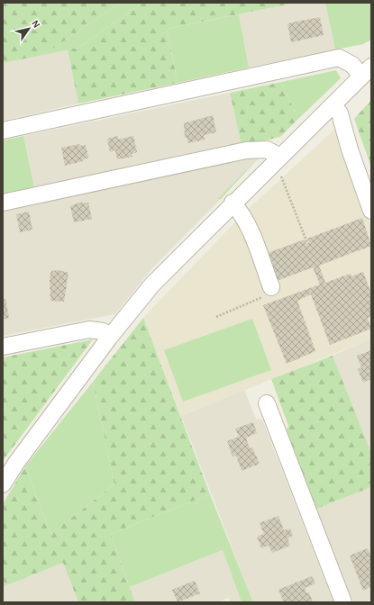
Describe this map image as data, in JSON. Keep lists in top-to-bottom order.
{
  "north": "top right"
}
